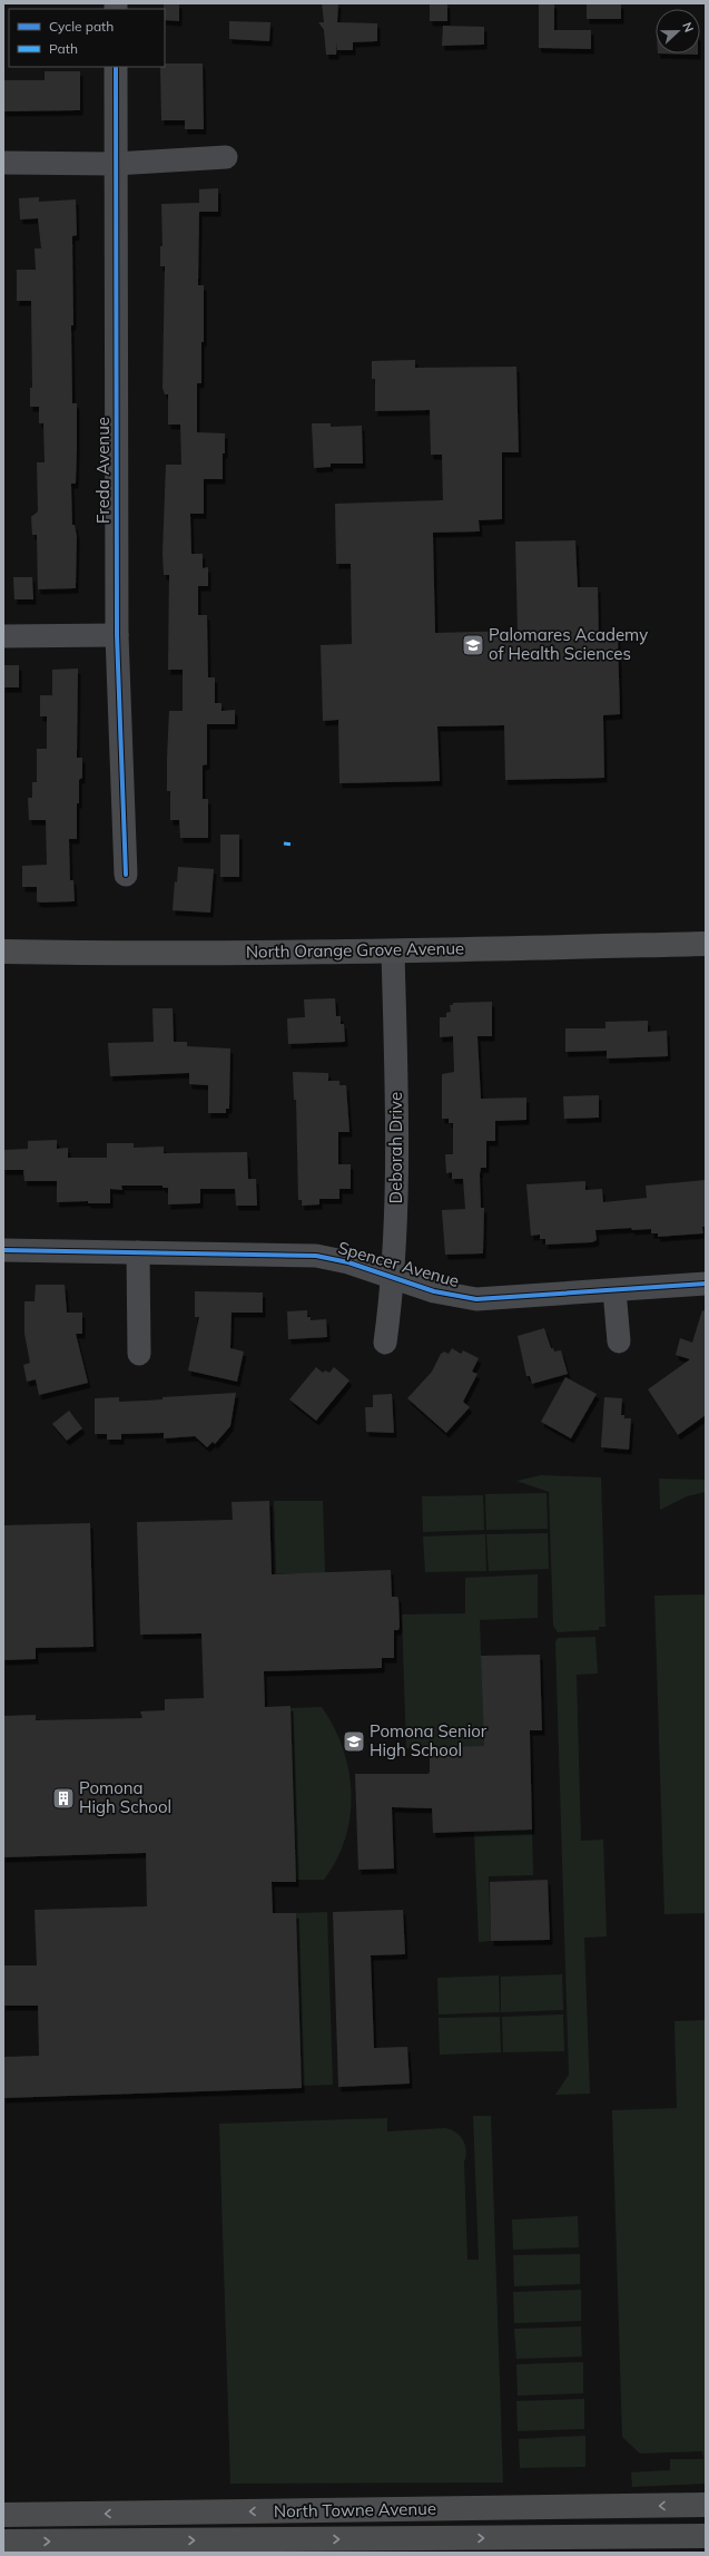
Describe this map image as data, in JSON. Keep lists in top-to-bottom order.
{
  "streets": {
    "main road": ["North Orange Grove Avenue", "North Towne Avenue"],
    "street": ["Freda Avenue", "Deborah Drive", "Spencer Avenue"]
  },
  "crossings": [
    ["North Orange Grove Avenue", "Deborah Drive"],
    ["Deborah Drive", "Spencer Avenue"]
  ],
  "places": {
    "school or university": ["Palomares Academy of Health Sciences", "Pomona Senior High School"],
    "building": ["Pomona High School"]
  },
  "legend": ["Cycle path", "Path"],
  "north": "right"
}
